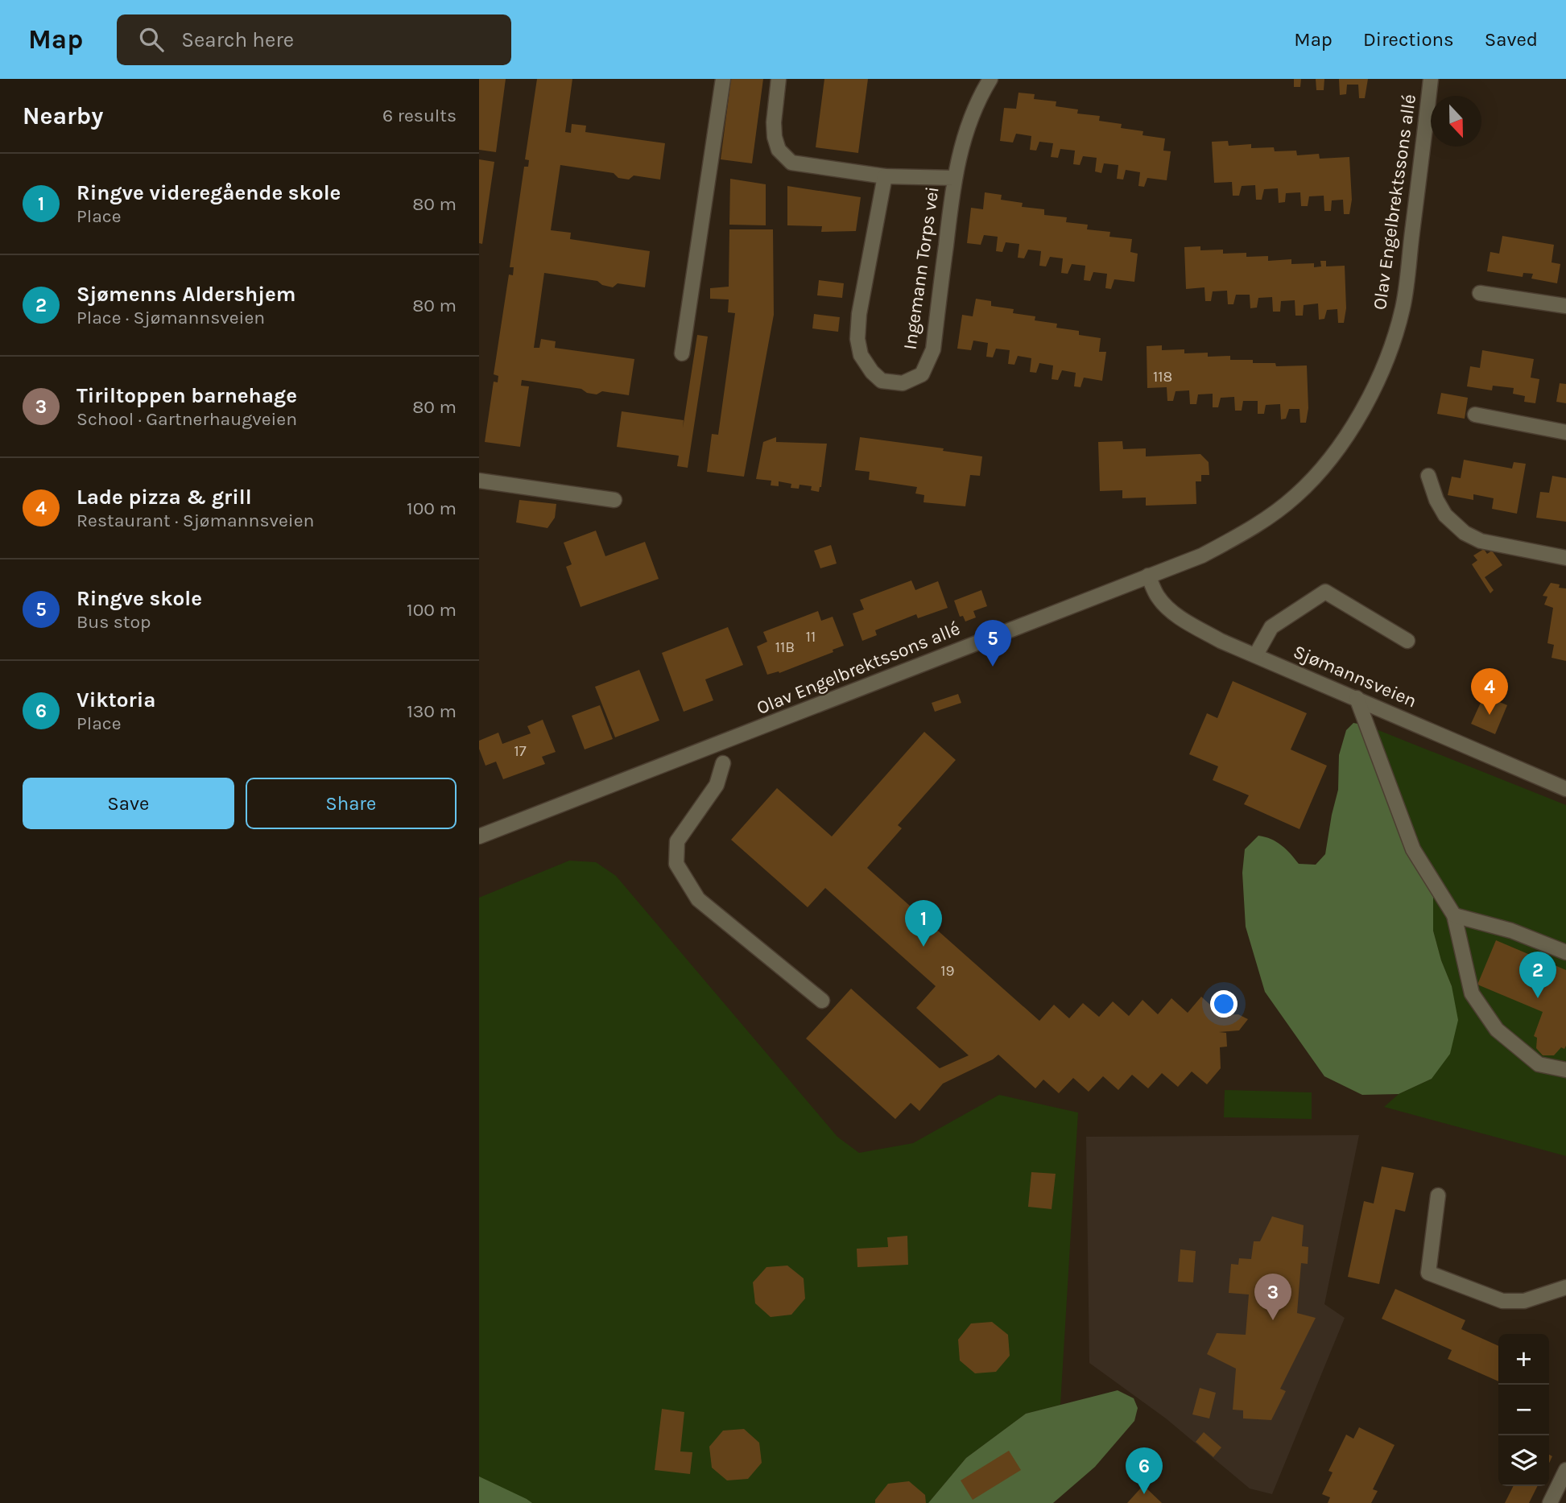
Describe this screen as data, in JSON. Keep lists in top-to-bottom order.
{
  "streets": {
    "street": ["Olav Engelbrektssons allé", "Ingemann Torps vei", "Sjømannsveien"]
  },
  "crossings": [
    ["Olav Engelbrektssons allé", "Sjømannsveien"]
  ],
  "house_numbers": [
    "118",
    "11",
    "11B",
    "17",
    "19"
  ],
  "north": "bottom",
  "page": {
    "header": "Map",
    "search": "Search here",
    "nav": ["Map", "Directions", "Saved"],
    "heading": ["Nearby", "6 results"],
    "list": [
      {
        "mark": "1",
        "name": "Ringve videregående skole",
        "note": "Place",
        "value": "80 m"
      },
      {
        "mark": "2",
        "name": "Sjømenns Aldershjem",
        "note": "Place · Sjømannsveien",
        "value": "80 m"
      },
      {
        "mark": "3",
        "name": "Tiriltoppen barnehage",
        "note": "School · Gartnerhaugveien",
        "value": "80 m"
      },
      {
        "mark": "4",
        "name": "Lade pizza & grill",
        "note": "Restaurant · Sjømannsveien",
        "value": "100 m"
      },
      {
        "mark": "5",
        "name": "Ringve skole",
        "note": "Bus stop",
        "value": "100 m"
      },
      {
        "mark": "6",
        "name": "Viktoria",
        "note": "Place",
        "value": "130 m"
      }
    ],
    "pins": [
      "5",
      "4",
      "1",
      "2",
      "3",
      "6"
    ],
    "buttons": ["Save", "Share"],
    "map_buttons": ["+", "−"]
  }
}
